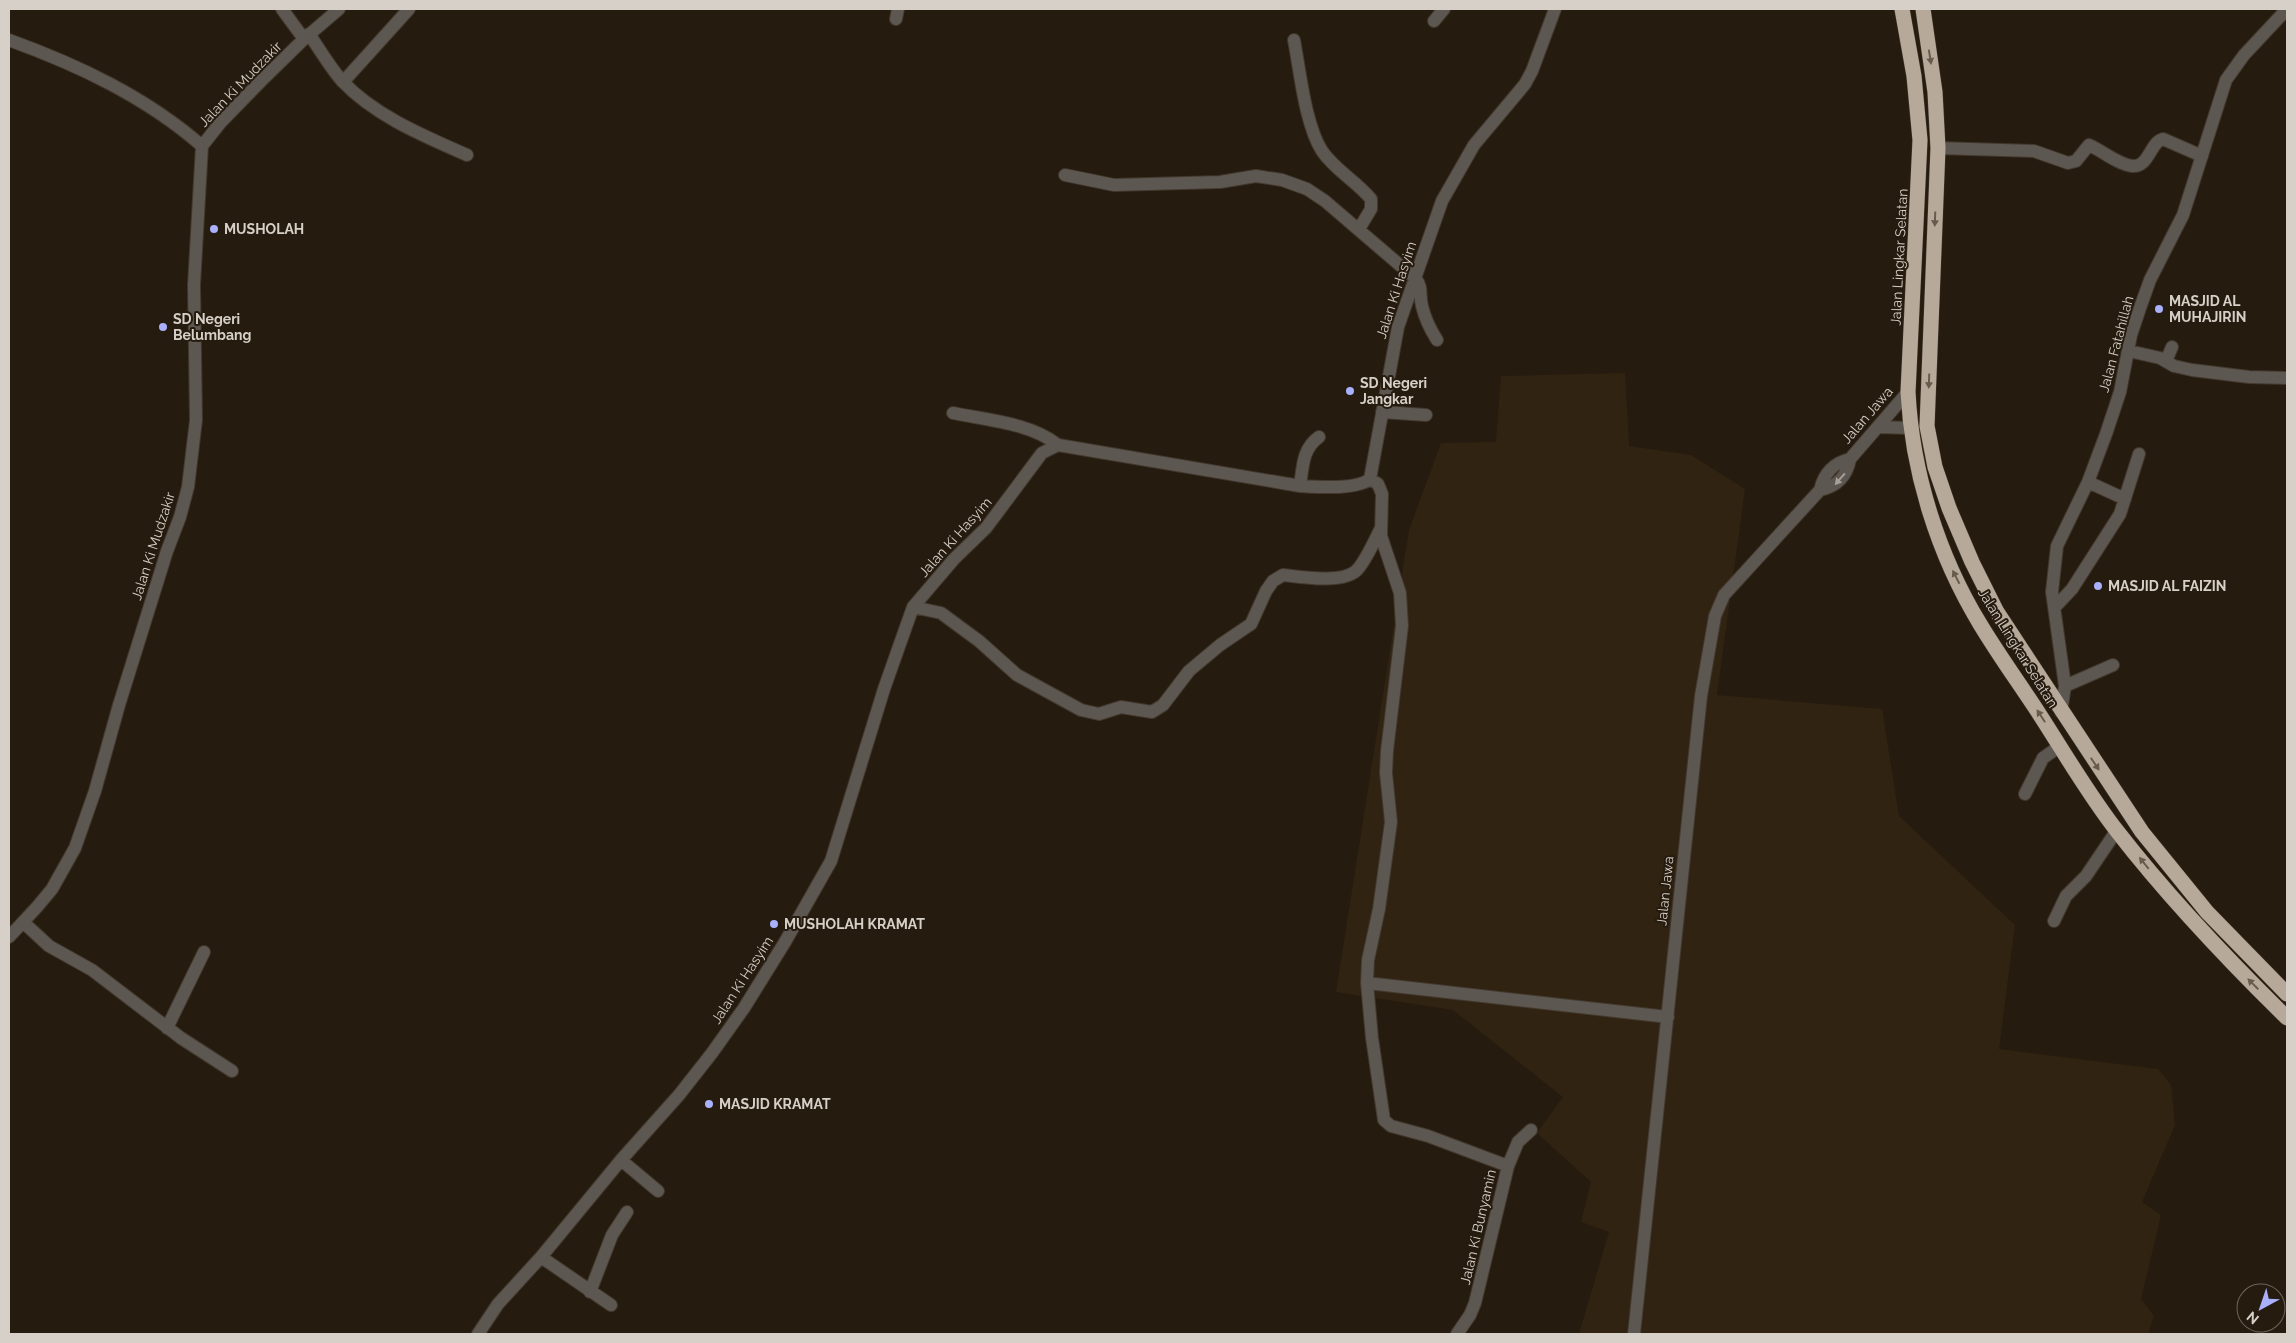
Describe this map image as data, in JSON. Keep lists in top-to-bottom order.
{
  "streets": {
    "highway": ["Jalan Lingkar Selatan"],
    "street": [
      "Jalan Ki Mudzakir",
      "Jalan Ki Hasyim",
      "Jalan Fatahillah",
      "Jalan Jawa",
      "Jalan Ki Bunyamin"
    ]
  },
  "crossings": [
    ["Jalan Lingkar Selatan", "Jalan Fatahillah"],
    ["Jalan Lingkar Selatan", "Jalan Jawa"]
  ],
  "places": [
    "MUSHOLAH",
    "MASJID AL MUHAJIRIN",
    "SD Negeri Belumbang",
    "SD Negeri Jangkar",
    "MASJID AL FAIZIN",
    "MUSHOLAH KRAMAT",
    "MASJID KRAMAT"
  ],
  "north": "bottom left"
}
